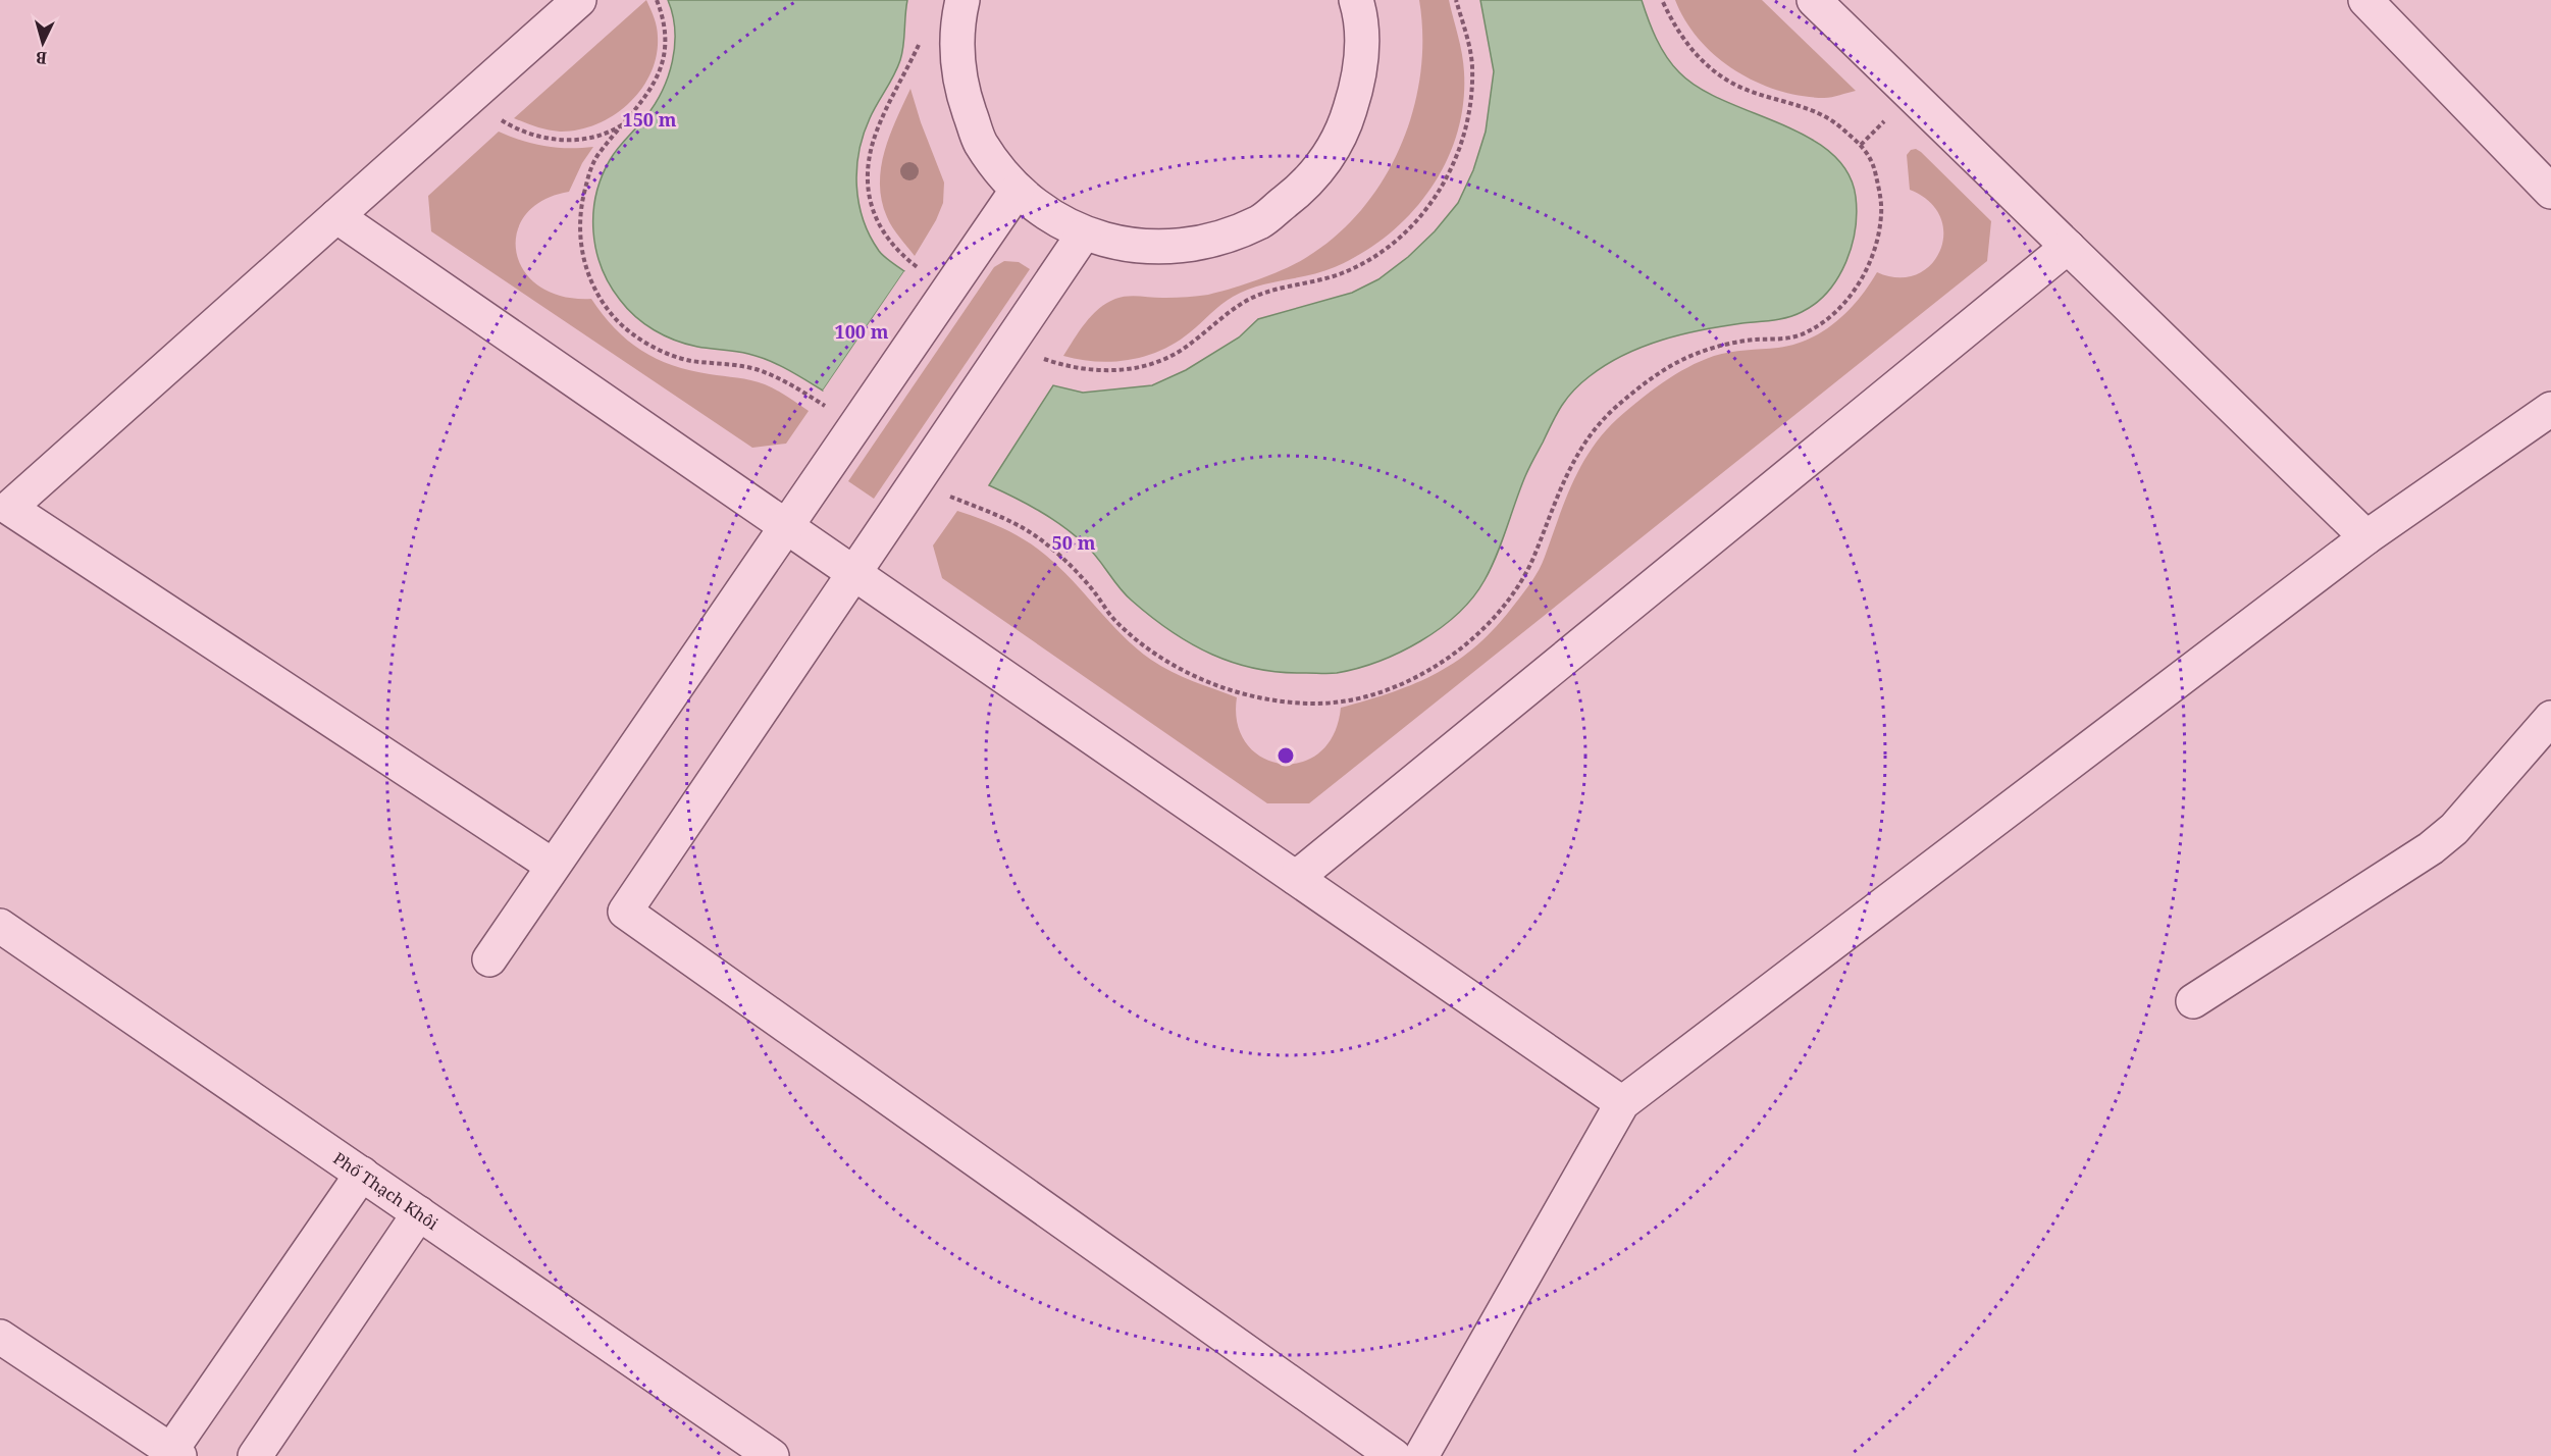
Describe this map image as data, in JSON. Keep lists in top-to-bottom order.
{
  "streets": {
    "street": ["Phố Thạch Khôi"]
  },
  "north": "bottom",
  "rings": ["150 m", "100 m", "50 m"]
}
